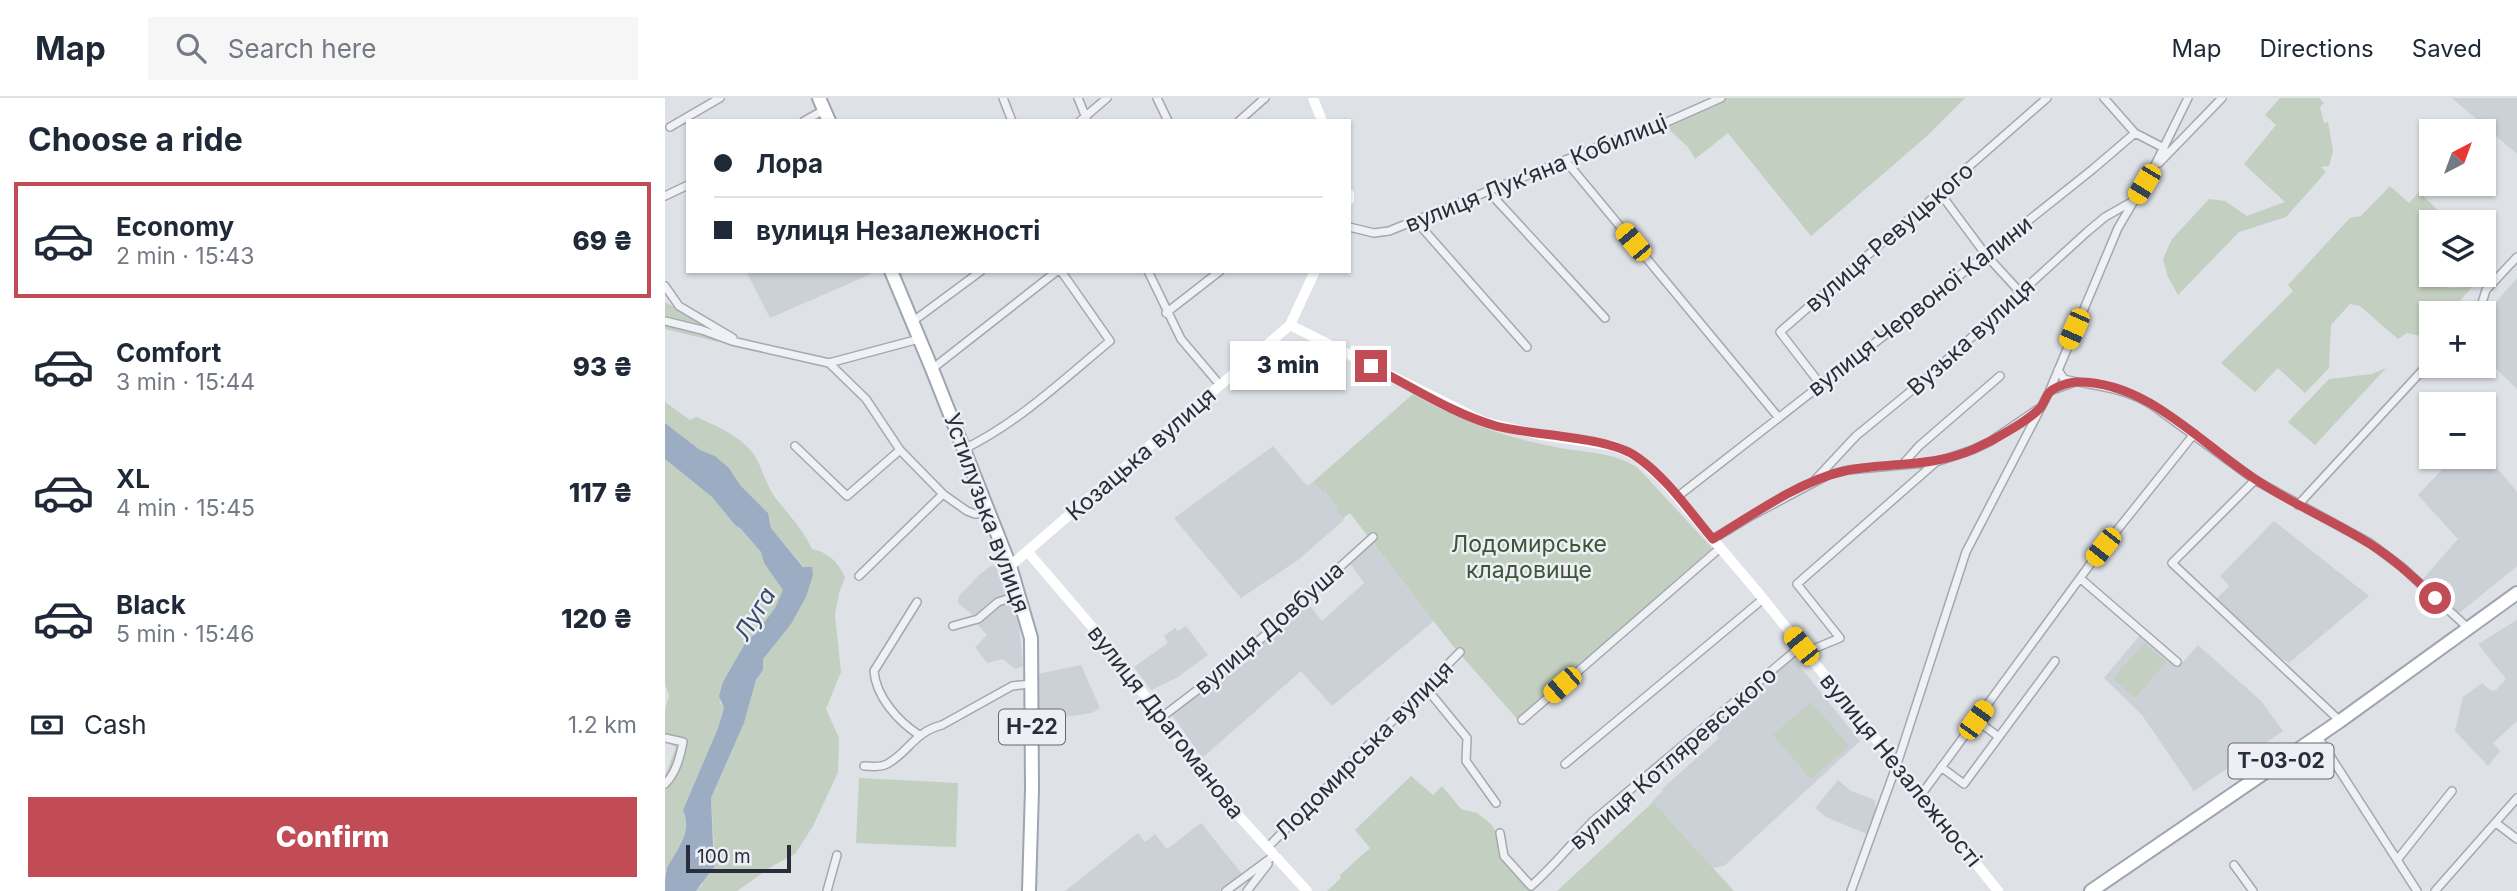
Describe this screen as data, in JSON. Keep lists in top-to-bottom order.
{
  "streets": {
    "main road": ["Устилузька вулиця", "Н-22", "Т-03-02"],
    "street": [
      "вулиця Лукʼяна Кобилиці",
      "вулиця Ревуцького",
      "вулиця Червоної Калини",
      "Вузька вулиця",
      "Козацька вулиця",
      "вулиця Довбуша",
      "вулиця Драгоманова",
      "Лодомирська вулиця",
      "вулиця Котляревського",
      "вулиця Незалежності"
    ]
  },
  "crossings": [
    ["вулиця Ревуцького", "вулиця Червоної Калини"],
    ["вулиця Червоної Калини", "вулиця Незалежності"],
    ["Козацька вулиця", "Устилузька вулиця"],
    ["Козацька вулиця", "вулиця Драгоманова"],
    ["Козацька вулиця", "вулиця Незалежності"],
    ["вулиця Довбуша", "вулиця Драгоманова"],
    ["вулиця Драгоманова", "Лодомирська вулиця"],
    ["вулиця Котляревського", "вулиця Незалежності"]
  ],
  "water": ["Луга"],
  "parks": ["Лодомирське кладовище"],
  "scale_bar": "100 m",
  "north": "top right",
  "page": {
    "header": "Map",
    "search": "Search here",
    "nav": ["Map", "Directions", "Saved"],
    "heading": "Choose a ride",
    "map_buttons": ["+", "−"],
    "banner": ["Лора", "вулиця Незалежності"],
    "list": [
      {
        "name": "Economy",
        "note": "2 min · 15:43",
        "value": "69 ₴"
      },
      {
        "name": "Comfort",
        "note": "3 min · 15:44",
        "value": "93 ₴"
      },
      {
        "name": "XL",
        "note": "4 min · 15:45",
        "value": "117 ₴"
      },
      {
        "name": "Black",
        "note": "5 min · 15:46",
        "value": "120 ₴"
      }
    ],
    "bubble": "3 min",
    "pay": ["Cash", "1.2 km"],
    "buttons": "Confirm",
    "scale": "100 m"
  }
}
